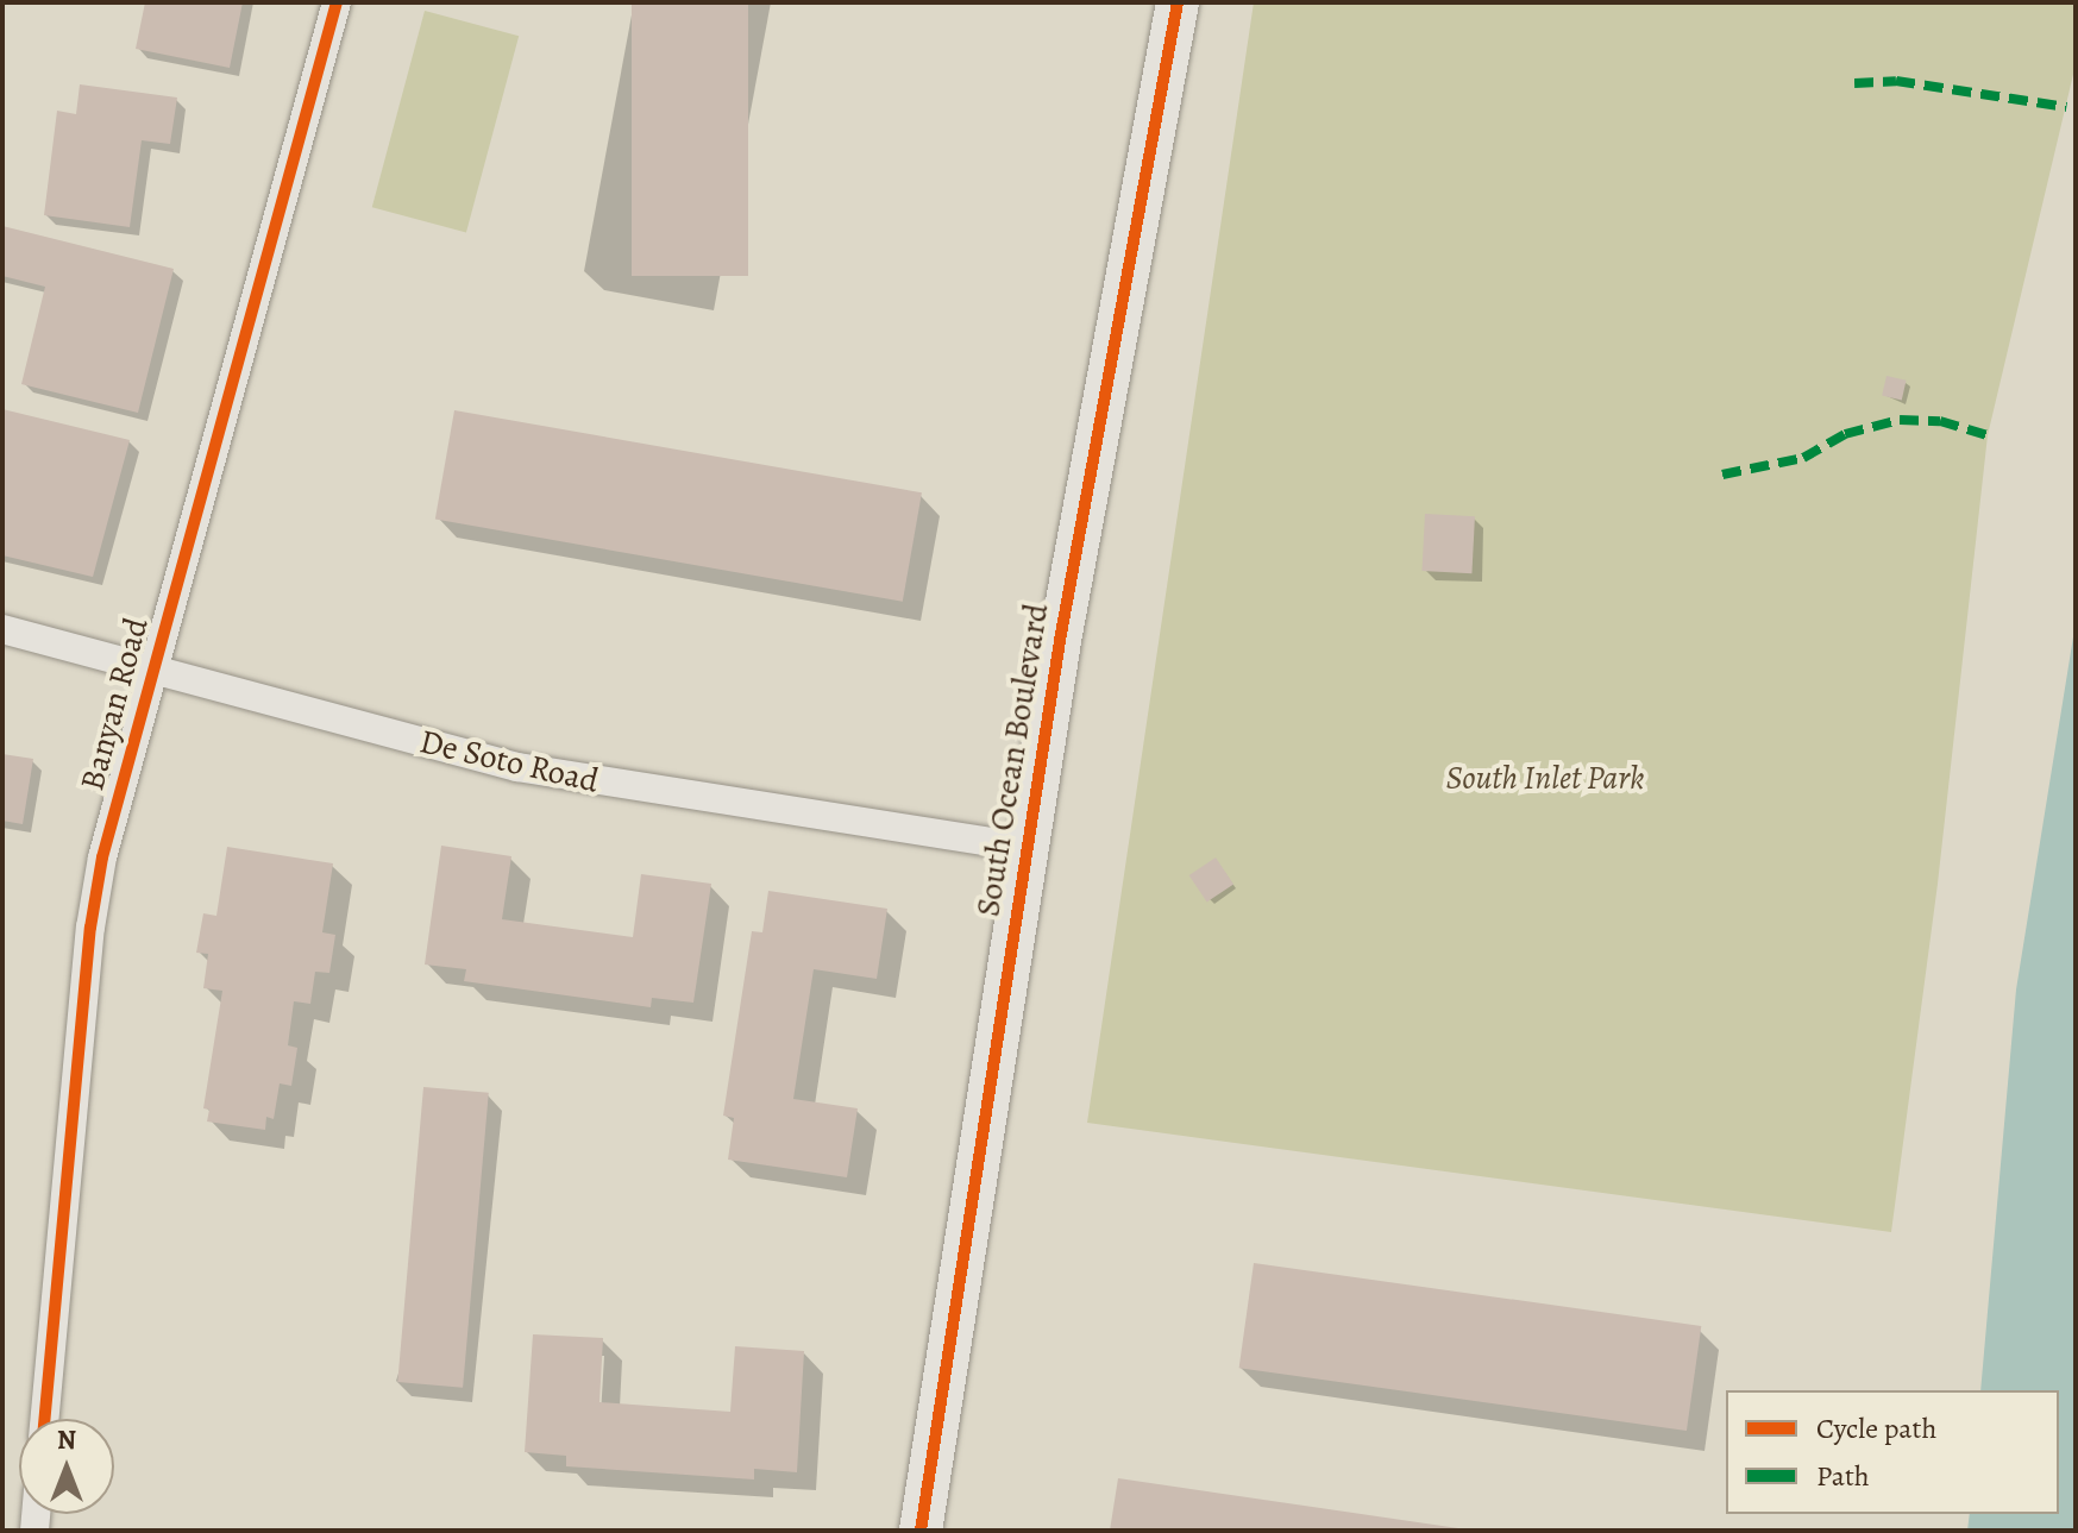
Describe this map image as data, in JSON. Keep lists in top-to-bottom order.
{
  "streets": {
    "main road": ["South Ocean Boulevard"],
    "street": ["Banyan Road", "De Soto Road"]
  },
  "crossings": [
    ["Banyan Road", "De Soto Road"],
    ["South Ocean Boulevard", "De Soto Road"]
  ],
  "parks": ["South Inlet Park"],
  "legend": ["Cycle path", "Path"],
  "north": "top"
}
